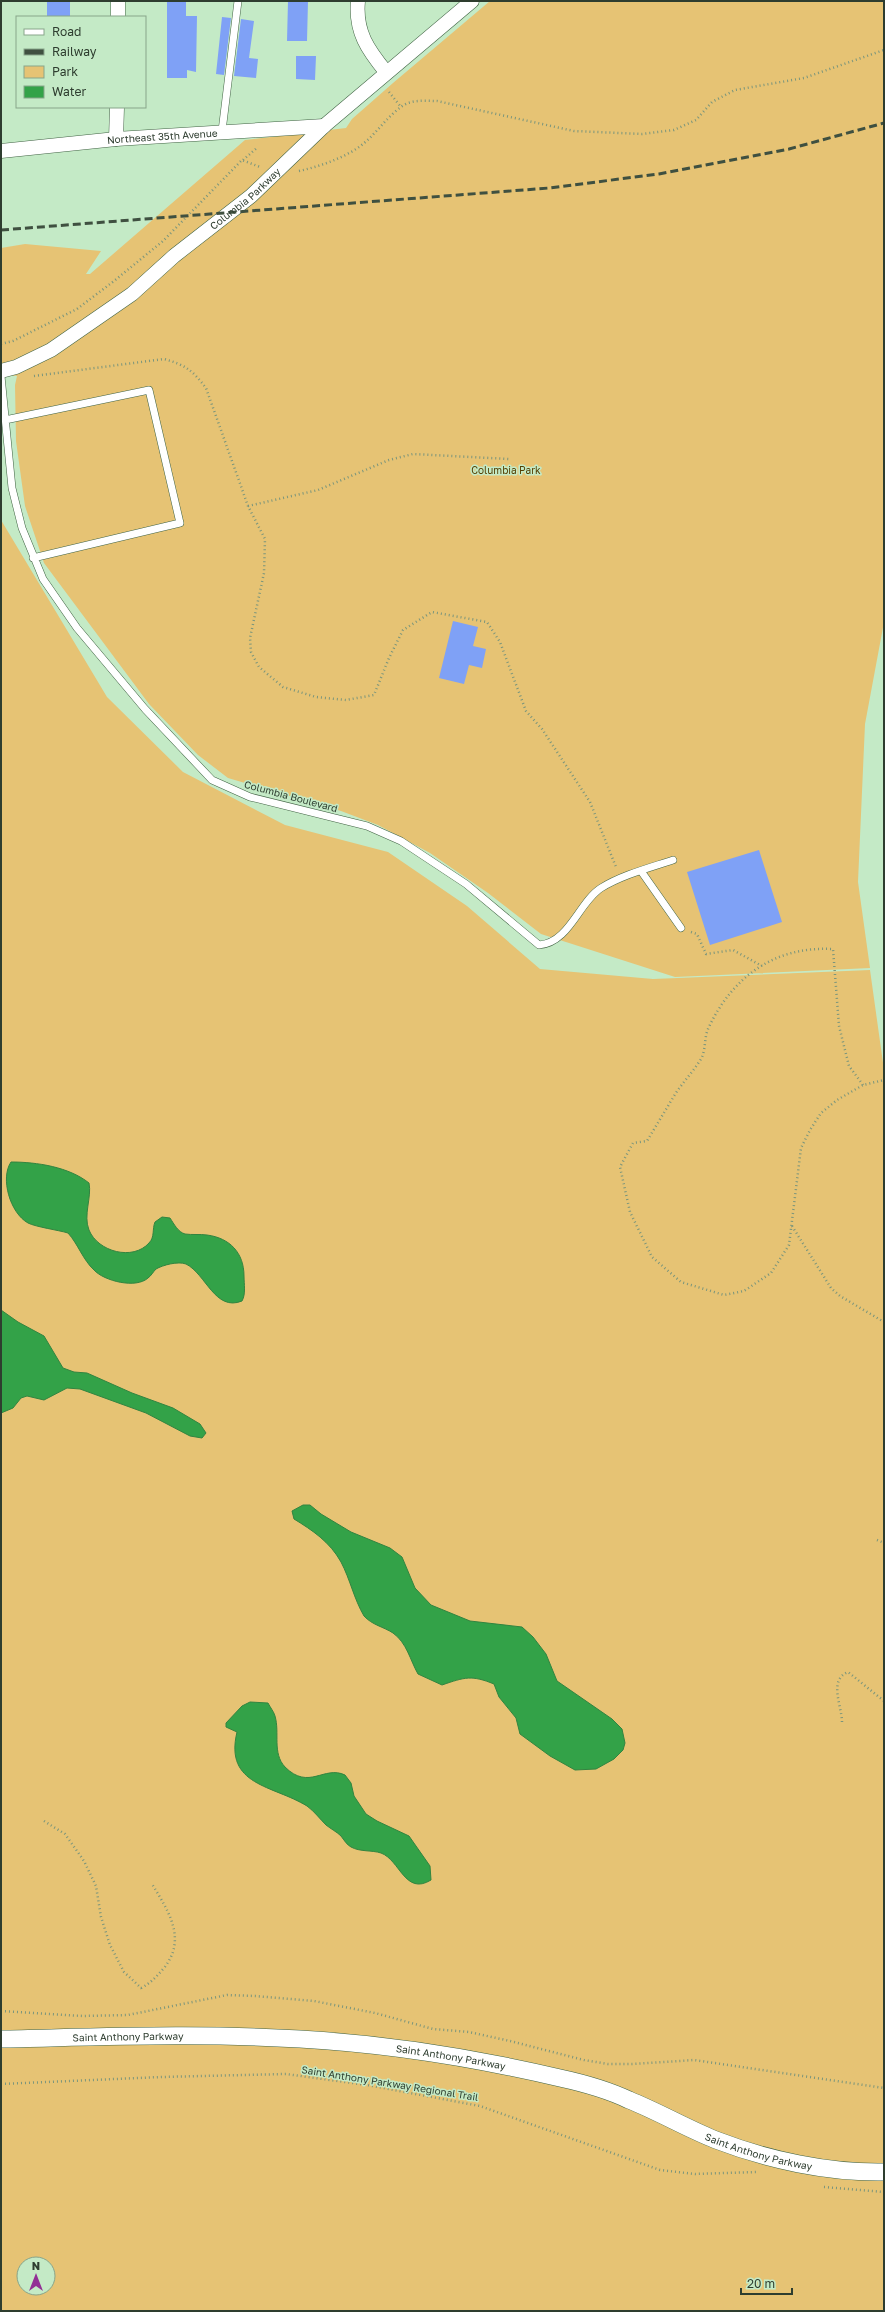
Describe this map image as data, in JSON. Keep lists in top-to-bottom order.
{
  "streets": {
    "street": ["Northeast 35th Avenue", "Columbia Parkway", "Saint Anthony Parkway"],
    "lane": ["Columbia Boulevard"],
    "path": ["Saint Anthony Parkway Regional Trail"]
  },
  "crossings": [
    ["Northeast 35th Avenue", "Columbia Parkway"]
  ],
  "parks": ["Columbia Park"],
  "legend": [
    "Road",
    "Railway",
    "Park",
    "Water"
  ],
  "scale_bar": "20 m",
  "north": "top"
}
